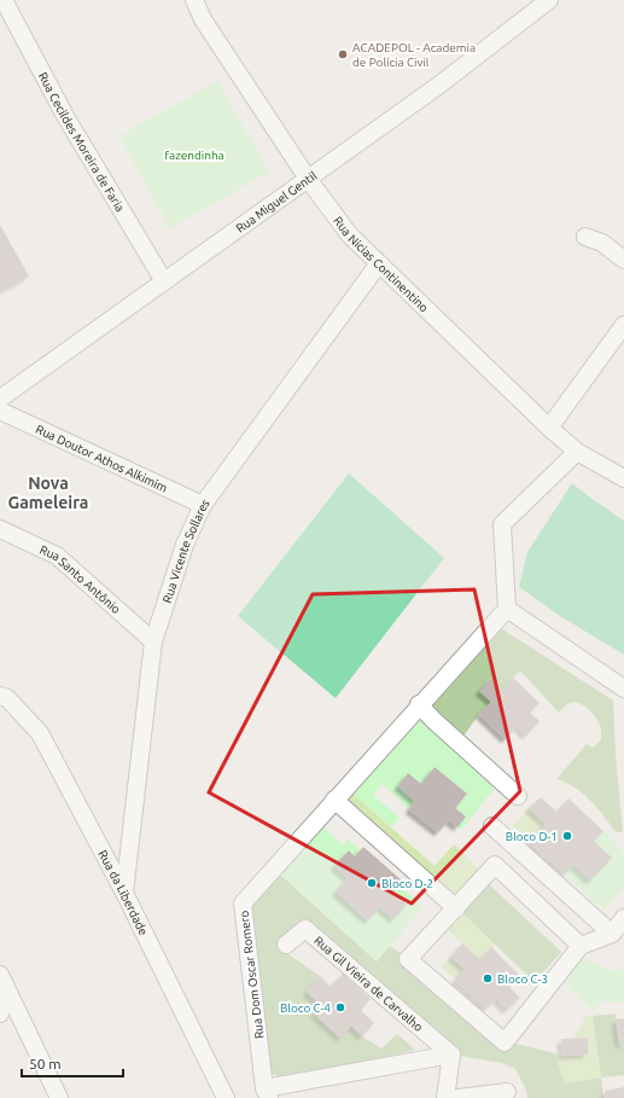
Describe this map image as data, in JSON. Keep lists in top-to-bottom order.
{
  "streets": {
    "street": [
      "Rua Cecildes Moreira de Faria",
      "Rua Miguel Gentil",
      "Rua Nicias Continentino",
      "Rua Doutor Athos Alkimim",
      "Rua Vicente Sollares",
      "Rua Santo Antônio",
      "Rua da Liberdade",
      "Rua Dom Oscar Romero",
      "Rua Gil Vieira de Carvalho"
    ]
  },
  "crossings": [
    ["Rua Cecildes Moreira de Faria", "Rua Miguel Gentil"],
    ["Rua Miguel Gentil", "Rua Nicias Continentino"],
    ["Rua Nicias Continentino", "Rua Vicente Sollares"],
    ["Rua Doutor Athos Alkimim", "Rua Vicente Sollares"],
    ["Rua Vicente Sollares", "Rua Santo Antônio"],
    ["Rua Vicente Sollares", "Rua da Liberdade"]
  ],
  "districts": ["Nova Gameleira"],
  "parks": ["fazendinha"],
  "places": [
    "ACADEPOL - Academia de Polícia Civil",
    "Bloco D-1",
    "Bloco D-2",
    "Bloco C-3",
    "Bloco C-4"
  ],
  "scale_bar": "50 m"
}
